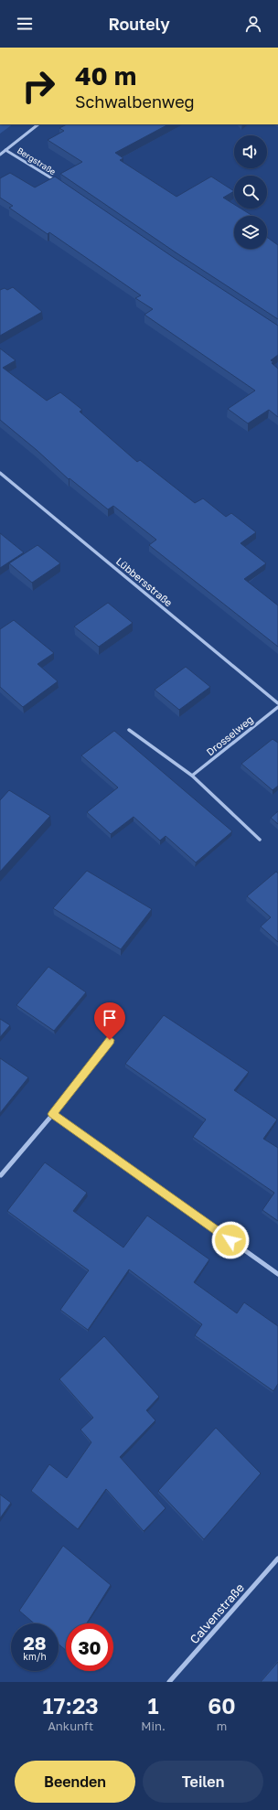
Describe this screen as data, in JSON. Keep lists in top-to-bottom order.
{
  "streets": {
    "street": [
      "Bergstraße",
      "Lübbersstraße",
      "Drosselweg",
      "Calvenstraße"
    ]
  },
  "page": {
    "header": "Routely",
    "turn": ["40 m", "Schwalbenweg"],
    "speed": "28 km/h",
    "limit": "30",
    "eta": [
      "17:23",
      "Ankunft",
      "1",
      "Min.",
      "60",
      "m"
    ],
    "buttons": ["Beenden", "Teilen"]
  }
}
